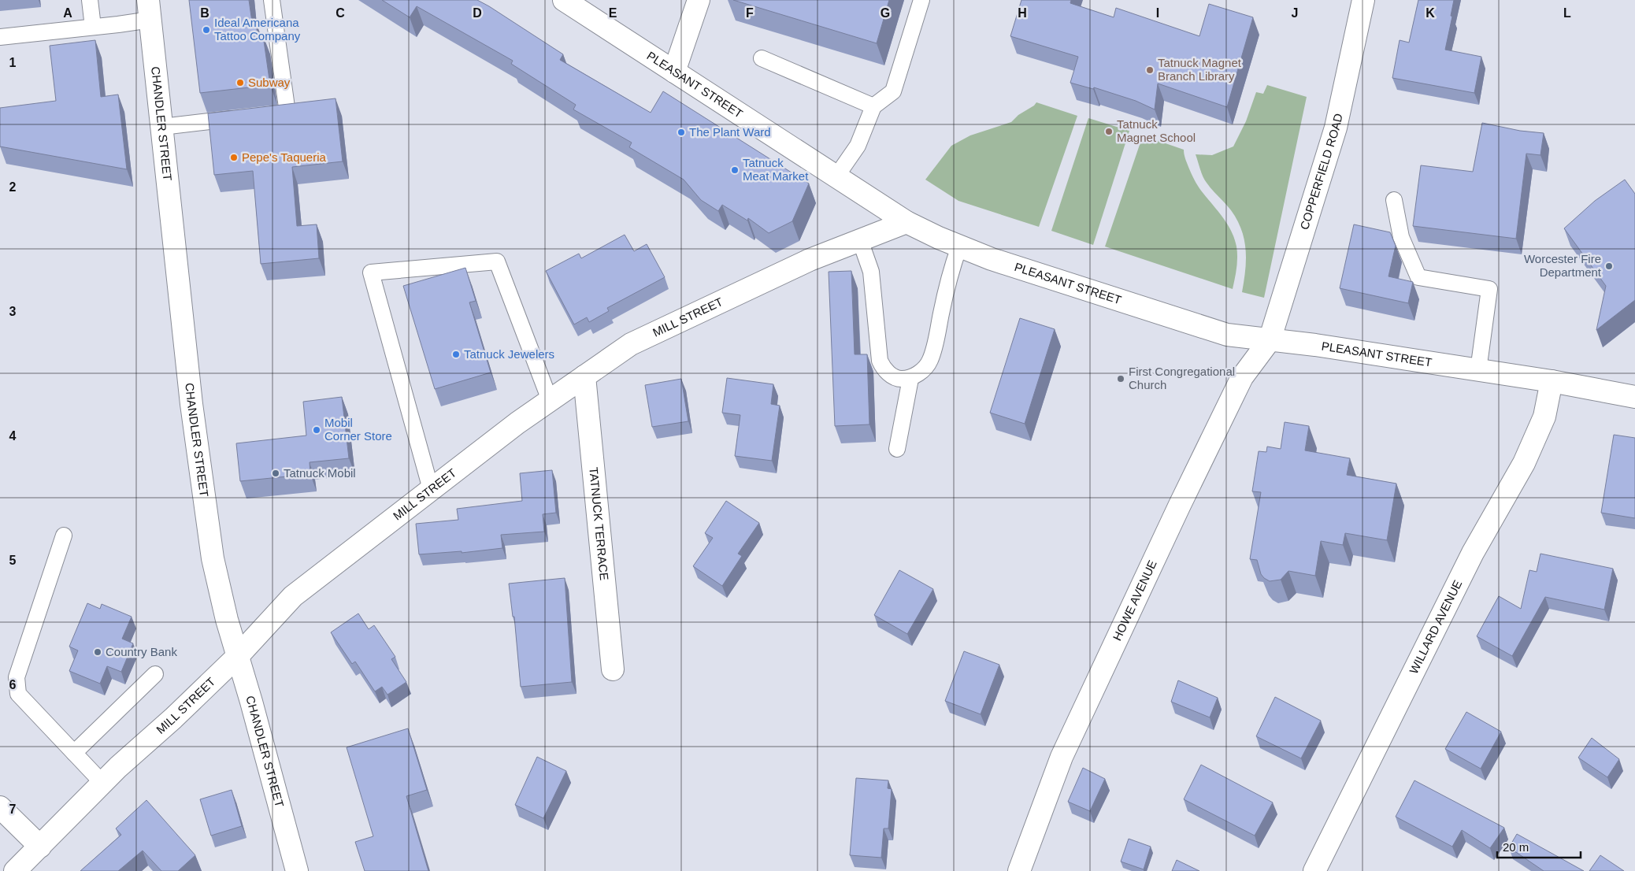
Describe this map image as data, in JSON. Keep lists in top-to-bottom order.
{
  "streets": {
    "main road": [
      "PLEASANT STREET",
      "CHANDLER STREET",
      "COPPERFIELD ROAD",
      "MILL STREET",
      "TATNUCK TERRACE",
      "HOWE AVENUE",
      "WILLARD AVENUE"
    ]
  },
  "crossings": [
    ["PLEASANT STREET", "COPPERFIELD ROAD"],
    ["PLEASANT STREET", "MILL STREET"],
    ["PLEASANT STREET", "HOWE AVENUE"],
    ["PLEASANT STREET", "WILLARD AVENUE"],
    ["CHANDLER STREET", "MILL STREET"],
    ["COPPERFIELD ROAD", "HOWE AVENUE"],
    ["MILL STREET", "TATNUCK TERRACE"]
  ],
  "places": [
    "Ideal Americana Tattoo Company",
    "Tatnuck Magnet Branch Library",
    "Subway",
    "Tatnuck Magnet School",
    "The Plant Ward",
    "Pepe's Taqueria",
    "Tatnuck Meat Market",
    "Worcester Fire Department",
    "Tatnuck Jewelers",
    "First Congregational Church",
    "Mobil Corner Store",
    "Tatnuck Mobil",
    "Country Bank"
  ],
  "scale_bar": "20 m",
  "grid": {
    "columns": [
      "A",
      "B",
      "C",
      "D",
      "E",
      "F",
      "G",
      "H",
      "I",
      "J",
      "K",
      "L"
    ],
    "rows": [
      "1",
      "2",
      "3",
      "4",
      "5",
      "6",
      "7"
    ]
  }
}
